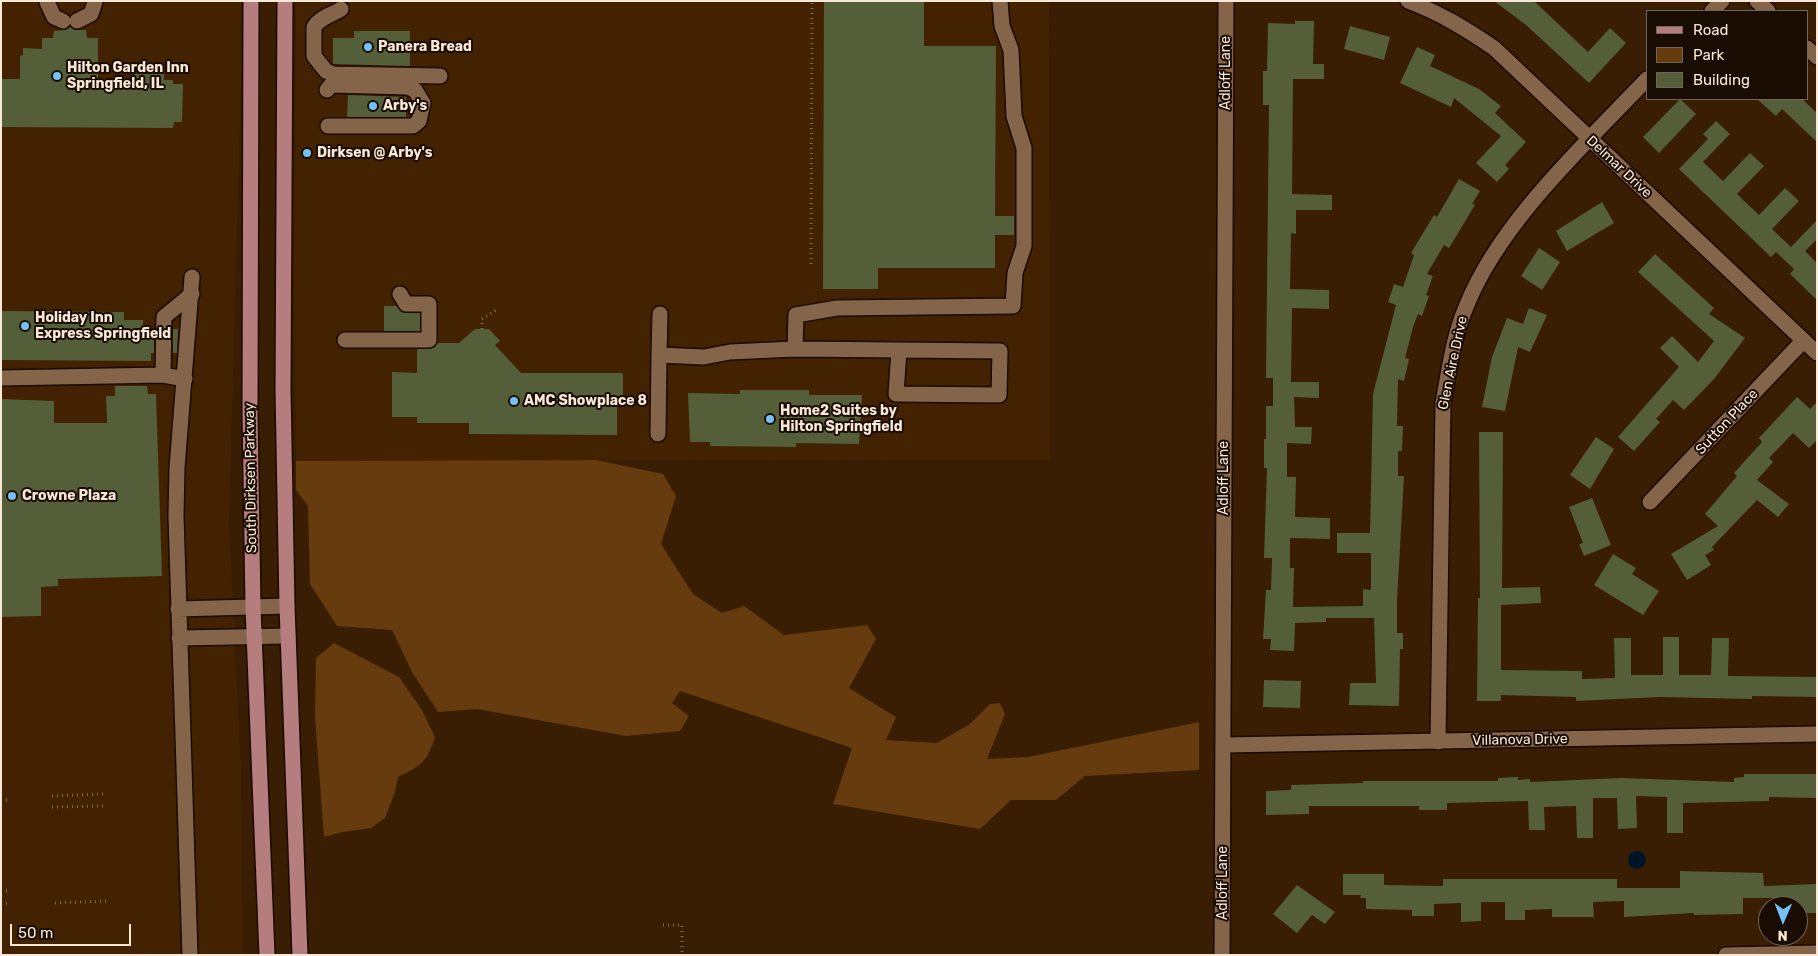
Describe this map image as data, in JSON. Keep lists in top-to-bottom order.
{
  "streets": {
    "main road": ["South Dirksen Parkway"],
    "street": [
      "Adloff Lane",
      "Delmar Drive",
      "Glen Aire Drive",
      "Sutton Place",
      "Villanova Drive"
    ]
  },
  "crossings": [
    ["Adloff Lane", "Villanova Drive"],
    ["Delmar Drive", "Glen Aire Drive"],
    ["Delmar Drive", "Sutton Place"],
    ["Glen Aire Drive", "Villanova Drive"]
  ],
  "places": [
    "Panera Bread",
    "Hilton Garden Inn Springfield, IL",
    "Arby's",
    "Dirksen @ Arby's",
    "Holiday Inn Express Springfield",
    "AMC Showplace 8",
    "Home2 Suites by Hilton Springfield",
    "Crowne Plaza"
  ],
  "legend": ["Road", "Park", "Building"],
  "scale_bar": "50 m",
  "north": "bottom"
}
